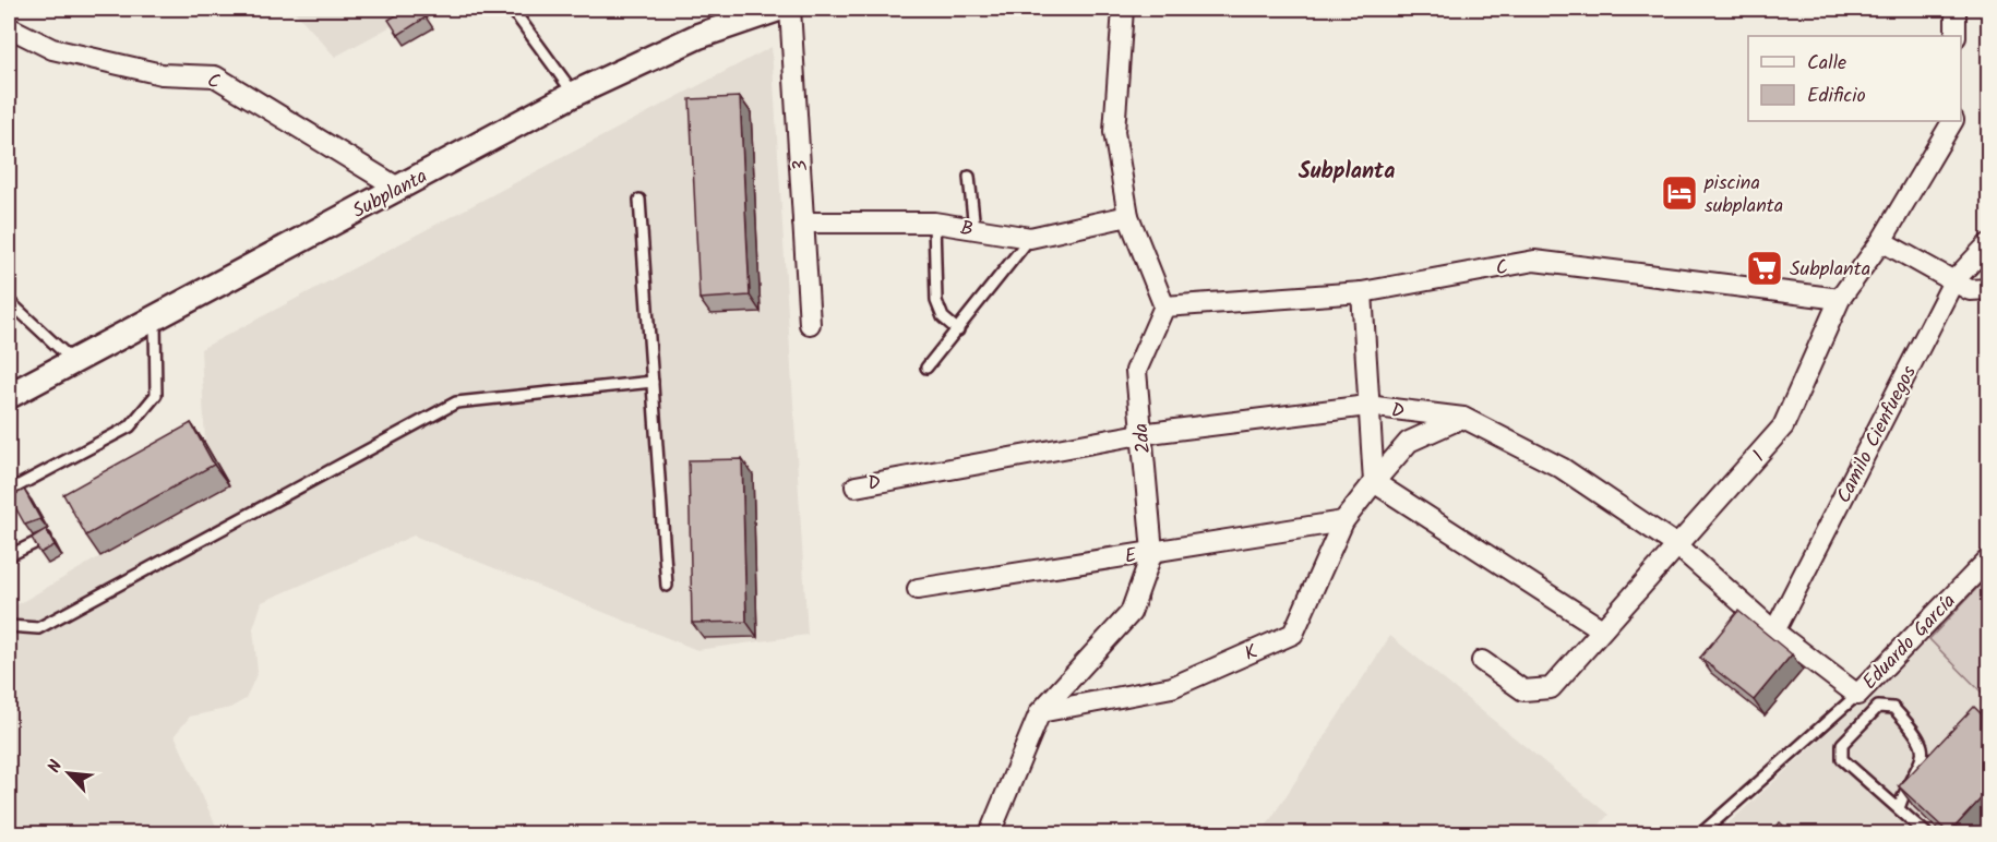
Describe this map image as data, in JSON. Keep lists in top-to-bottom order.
{
  "streets": {
    "street": [
      "C",
      "3",
      "Subplanta",
      "B",
      "D",
      "Camilo Cienfuegos",
      "2da",
      "1",
      "E",
      "Eduardo García",
      "K"
    ]
  },
  "crossings": [
    ["C", "Subplanta"],
    ["C", "2da"],
    ["C", "1"],
    ["3", "B"],
    ["D", "Camilo Cienfuegos"],
    ["D", "2da"],
    ["D", "1"],
    ["D", "Eduardo García"],
    ["D", "K"],
    ["2da", "E"],
    ["2da", "K"],
    ["E", "K"]
  ],
  "districts": ["Subplanta"],
  "places": {
    "hotel": ["piscina subplanta"],
    "supermarket": ["Subplanta"]
  },
  "legend": ["Calle", "Edificio"],
  "north": "top left"
}
